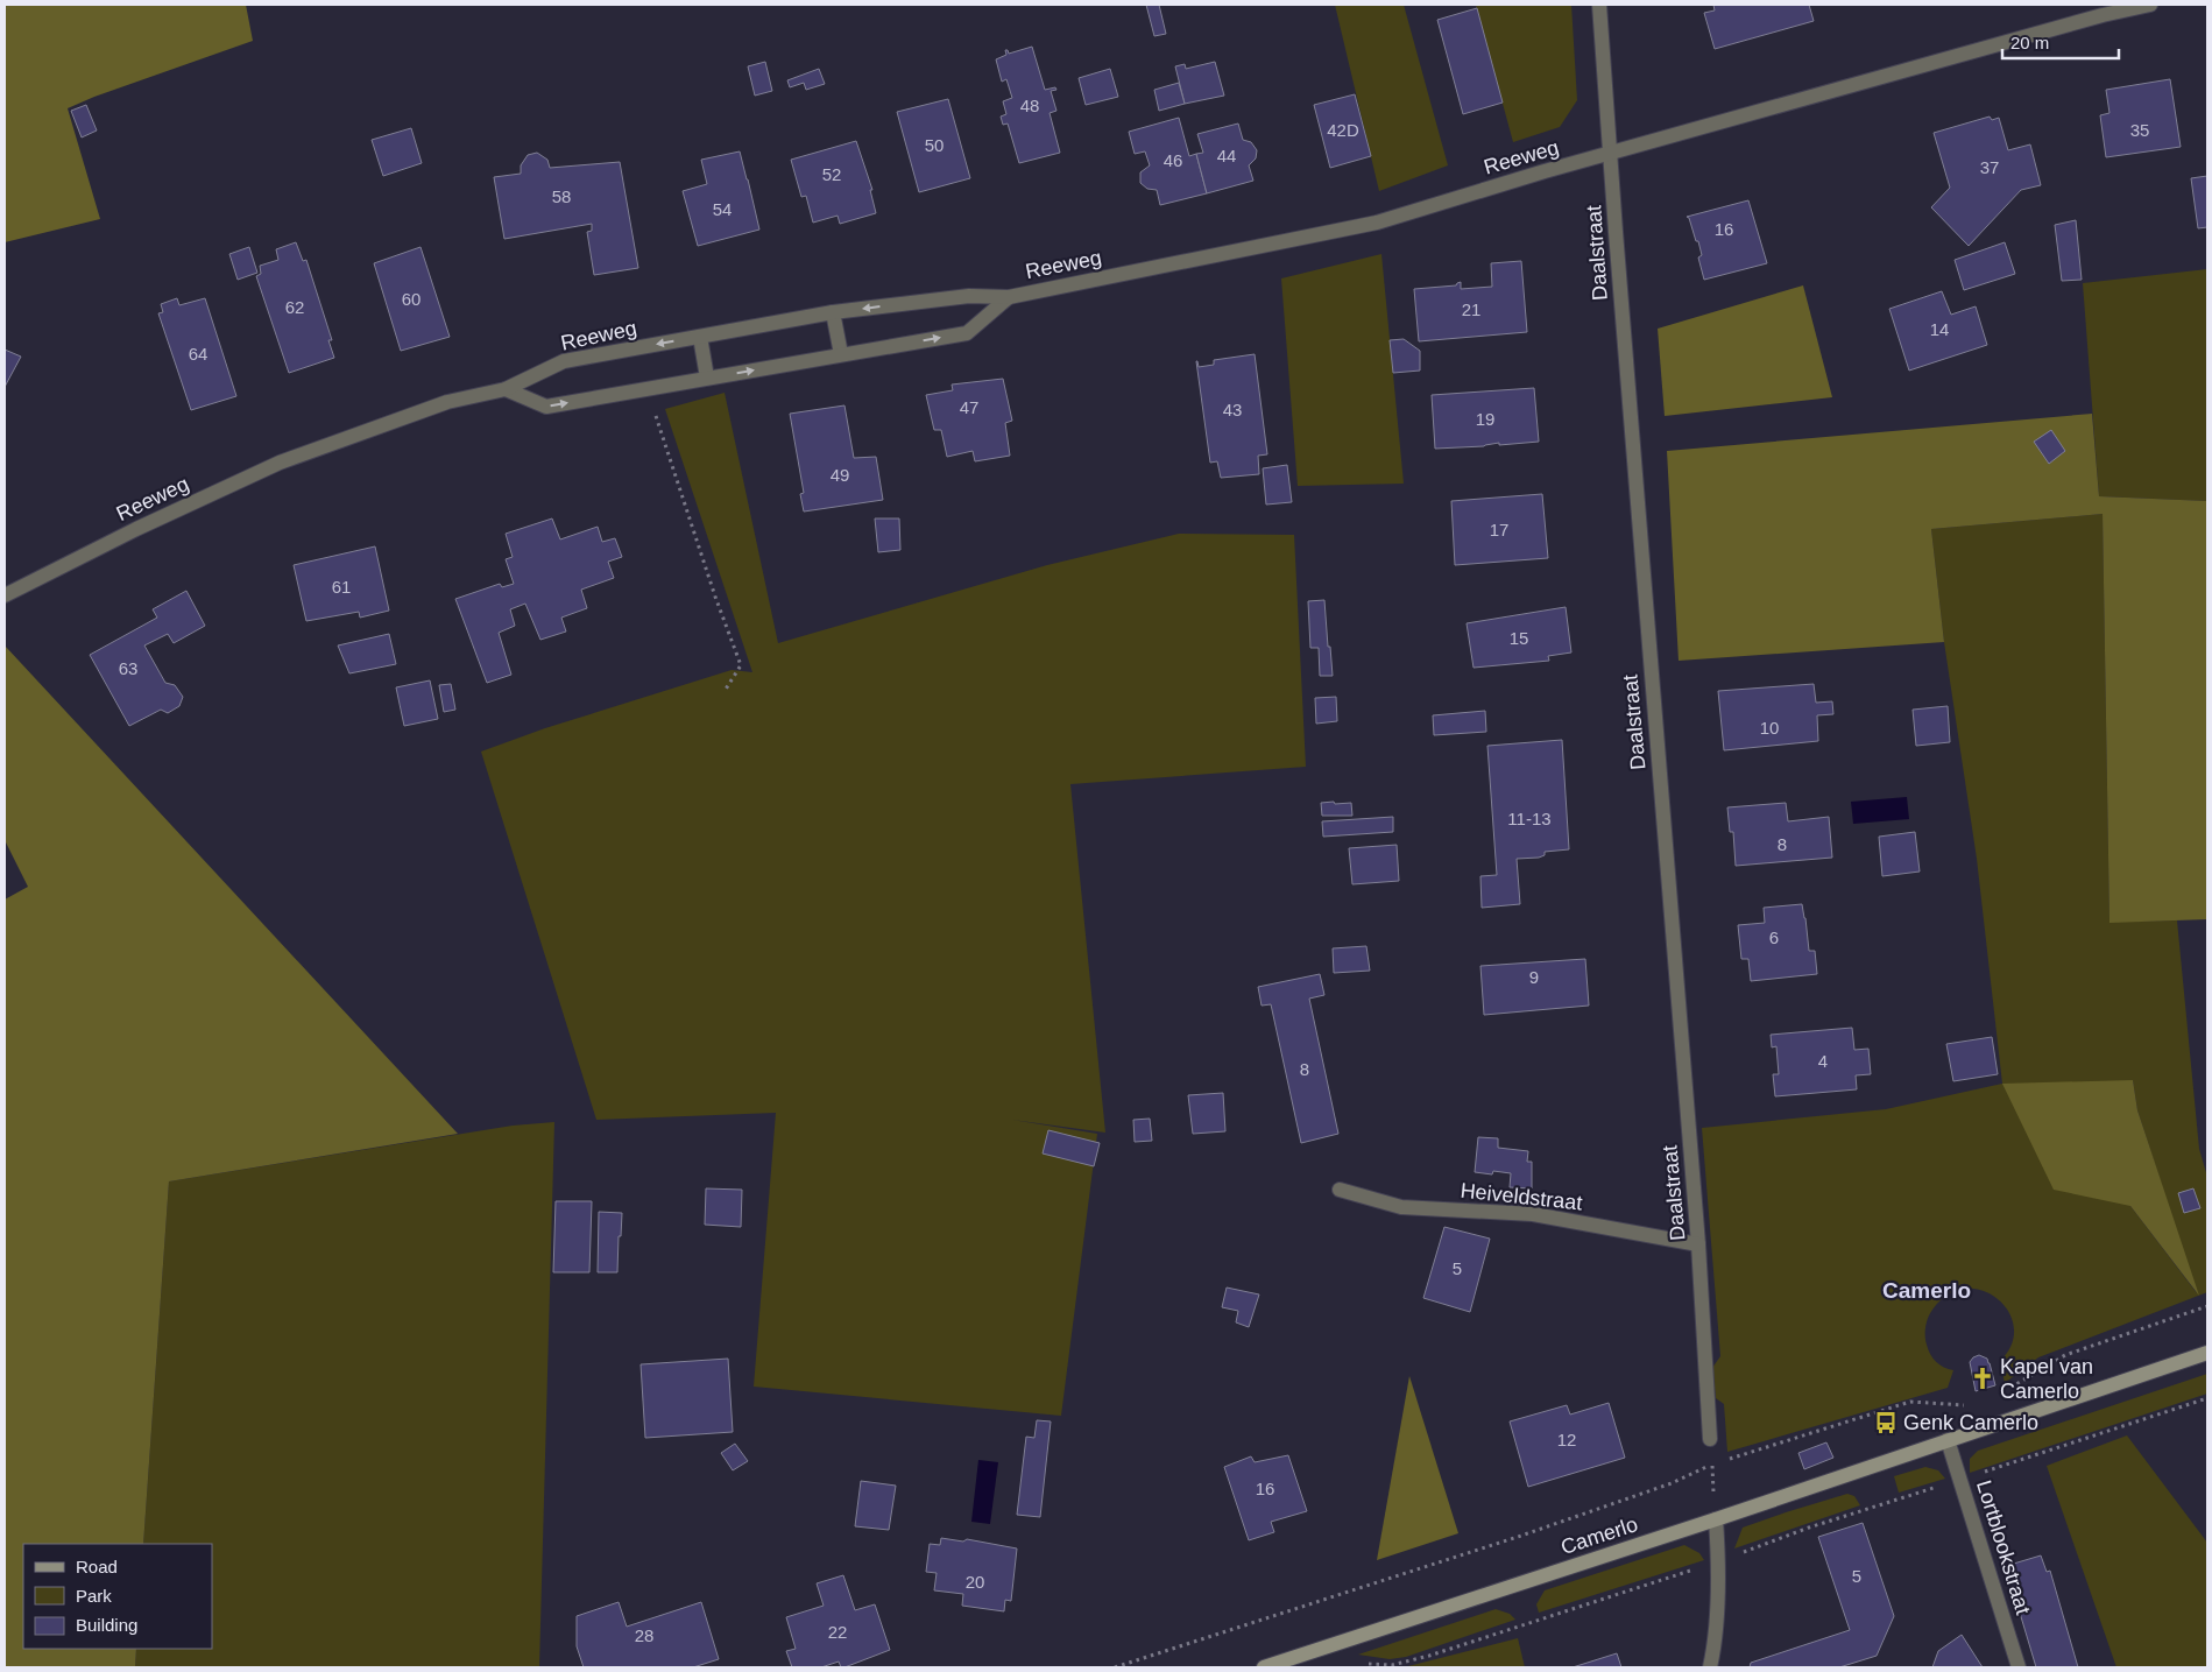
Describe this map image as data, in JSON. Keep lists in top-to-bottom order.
{
  "streets": {
    "main road": ["Camerlo"],
    "street": [
      "Reeweg",
      "Daalstraat",
      "Heiveldstraat",
      "Lortblookstraat"
    ]
  },
  "crossings": [
    ["Reeweg", "Daalstraat"],
    ["Daalstraat", "Heiveldstraat"],
    ["Camerlo", "Lortblookstraat"]
  ],
  "districts": ["Camerlo"],
  "places": {
    "church": ["Kapel van Camerlo"],
    "bus stop": ["Genk Camerlo"]
  },
  "house_numbers": [
    "48",
    "42D",
    "35",
    "50",
    "44",
    "46",
    "37",
    "52",
    "58",
    "54",
    "16",
    "60",
    "62",
    "21",
    "14",
    "64",
    "47",
    "43",
    "19",
    "49",
    "17",
    "61",
    "15",
    "63",
    "10",
    "11-13",
    "8",
    "6",
    "9",
    "4",
    "8",
    "5",
    "12",
    "16",
    "5",
    "20",
    "22",
    "28"
  ],
  "legend": ["Road", "Park", "Building"],
  "scale_bar": "20 m"
}
